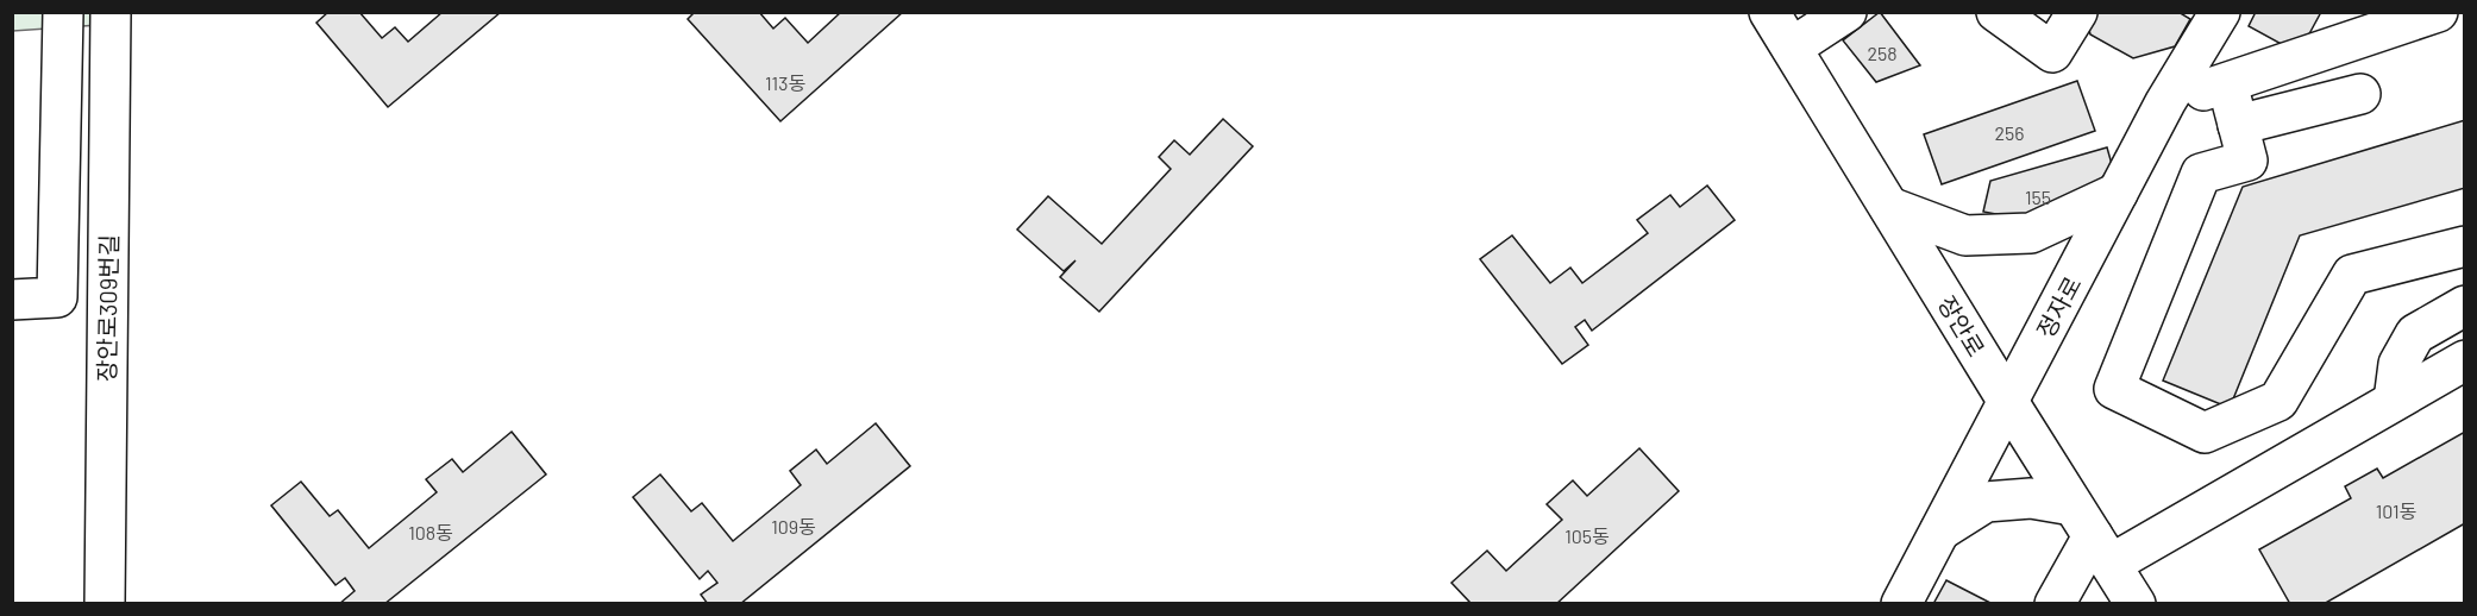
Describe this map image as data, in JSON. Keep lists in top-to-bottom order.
{
  "streets": {
    "street": ["정자로", "장안로309번길", "장안로"]
  },
  "crossings": [
    ["정자로", "장안로"]
  ],
  "house_numbers": [
    "258",
    "113동",
    "256",
    "155",
    "101동",
    "109동",
    "108동",
    "105동"
  ]
}
